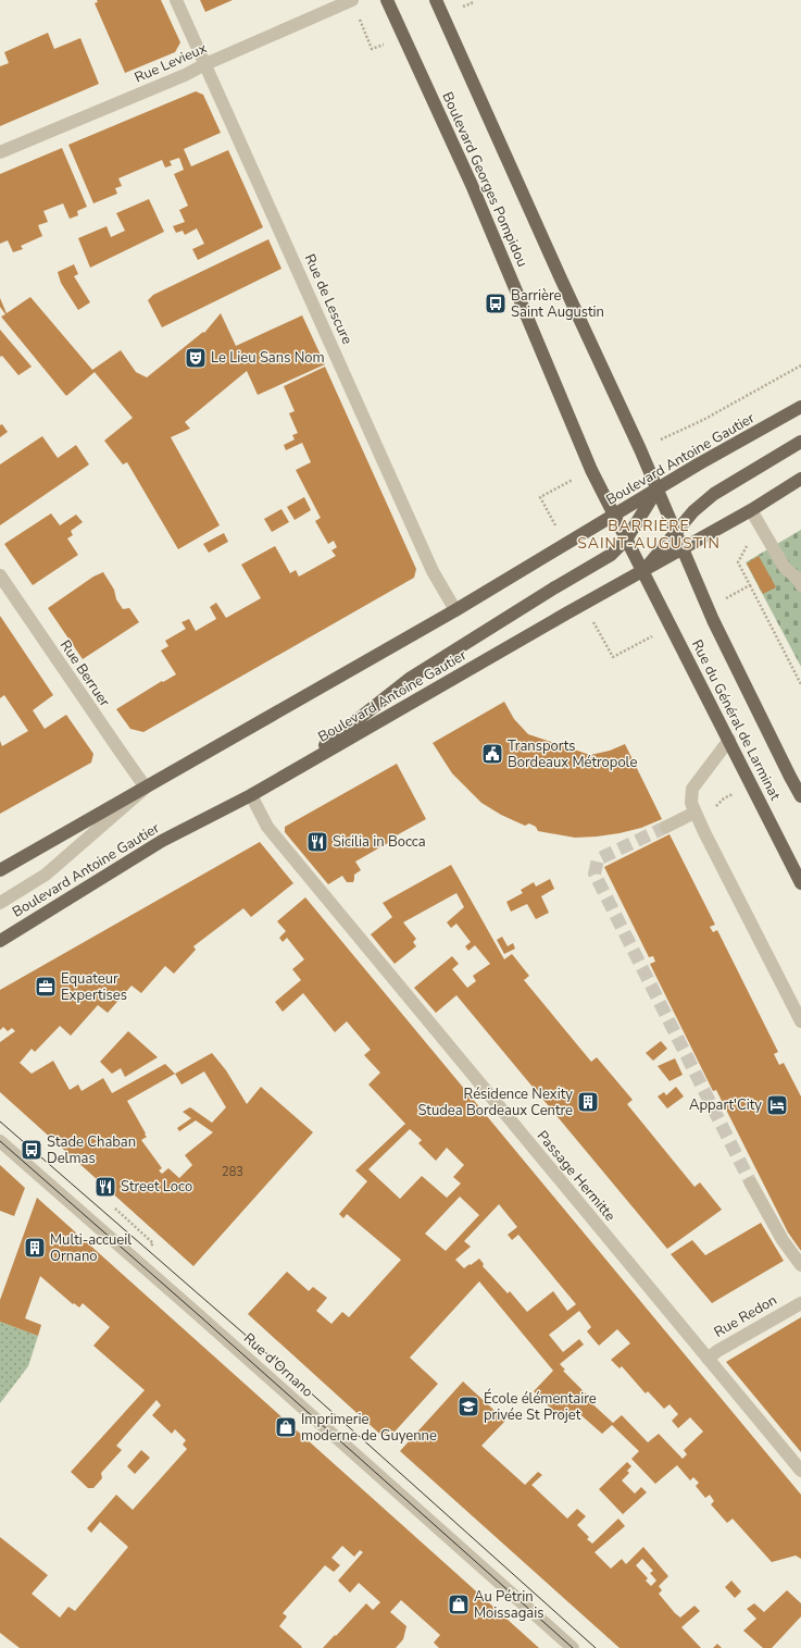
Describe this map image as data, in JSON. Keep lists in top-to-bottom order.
{
  "streets": {
    "main road": ["Boulevard Georges Pompidou", "Boulevard Antoine Gautier", "Rue du Général de Larminat"],
    "street": [
      "Rue Levieux",
      "Rue de Lescure",
      "Rue Berruer",
      "Passage Hermitte",
      "Rue Redon",
      "Rue d'Ornano"
    ]
  },
  "crossings": [
    ["Rue Levieux", "Rue de Lescure"],
    ["Boulevard Georges Pompidou", "Boulevard Antoine Gautier"],
    ["Boulevard Georges Pompidou", "Rue du Général de Larminat"],
    ["Rue de Lescure", "Boulevard Antoine Gautier"],
    ["Boulevard Antoine Gautier", "Rue Berruer"],
    ["Boulevard Antoine Gautier", "Rue du Général de Larminat"],
    ["Boulevard Antoine Gautier", "Passage Hermitte"],
    ["Passage Hermitte", "Rue Redon"]
  ],
  "districts": ["BARRIÈRE SAINT-AUGUSTIN"],
  "places": {
    "bus stop": ["Barrière Saint Augustin", "Stade Chaban Delmas"],
    "theatre": ["Le Lieu Sans Nom"],
    "public building": ["Transports Bordeaux Métropole"],
    "restaurant": ["Sicilia in Bocca", "Street Loco"],
    "office": ["Equateur Expertises"],
    "building": ["Résidence Nexity Studea Bordeaux Centre", "Multi-accueil Ornano"],
    "hotel": ["Appart'City"],
    "school or university": ["École élémentaire privée St Projet"],
    "shop": ["Imprimerie moderne de Guyenne", "Au Pétrin Moissagais"]
  },
  "house_numbers": ["283"]
}
